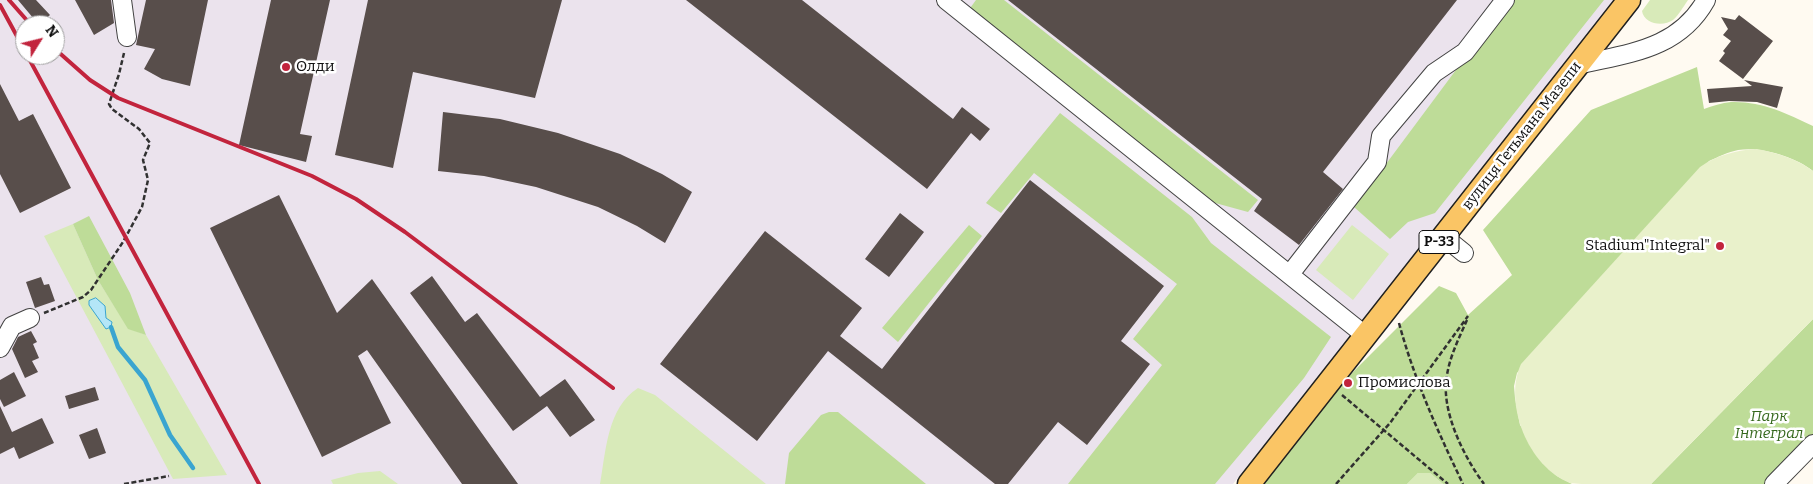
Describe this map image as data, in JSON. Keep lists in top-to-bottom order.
{
  "streets": {
    "main road": ["вулиця Гетьмана Мазепи", "Р-33"]
  },
  "parks": ["Парк Інтеграл"],
  "places": ["Олди", "Stadium\"Integral\"", "Промислова"],
  "north": "top right"
}
